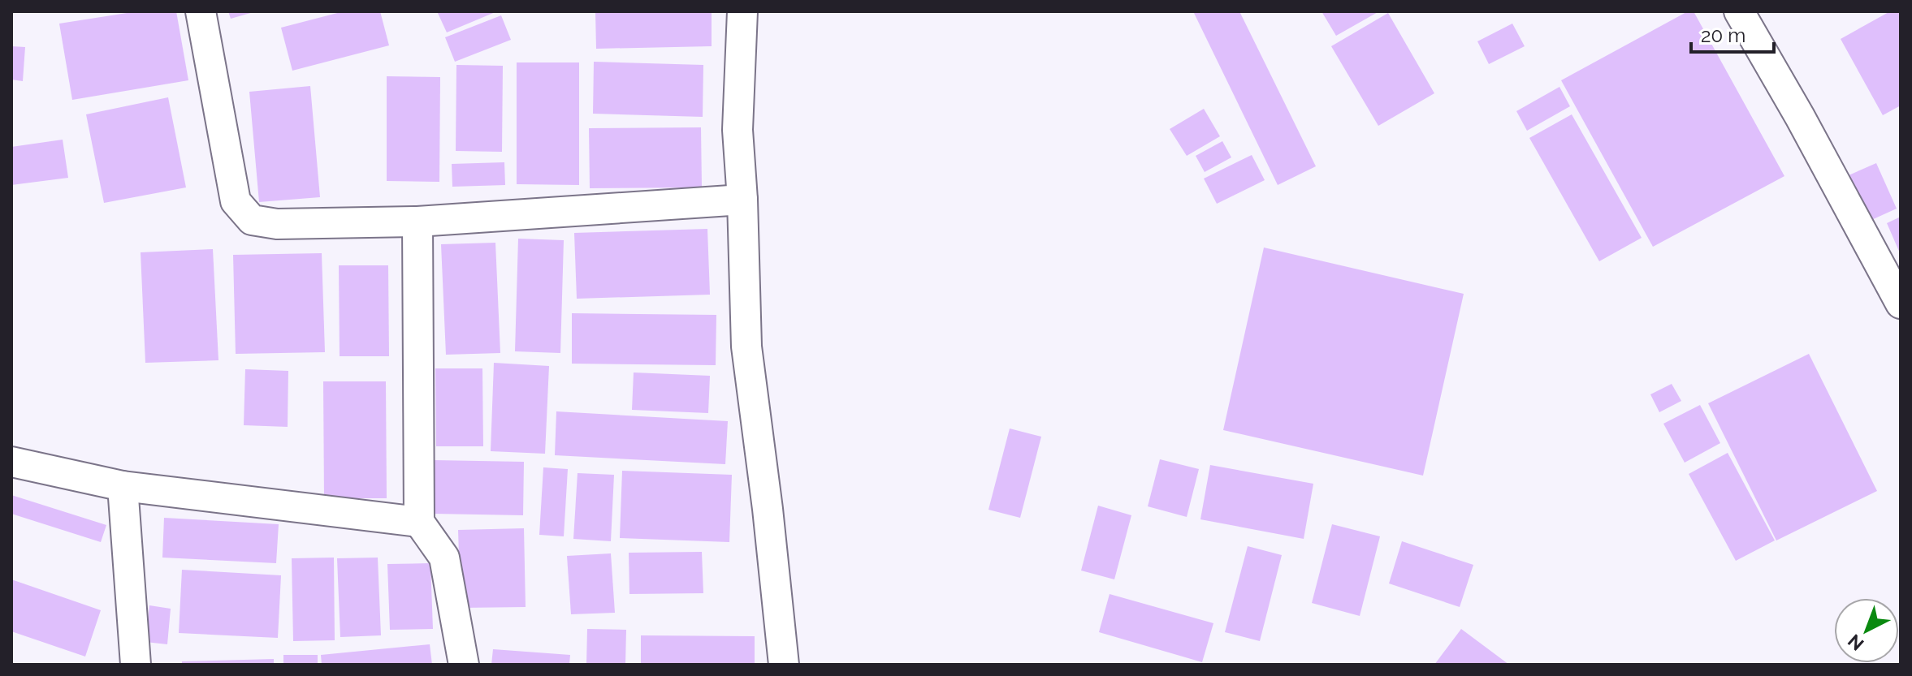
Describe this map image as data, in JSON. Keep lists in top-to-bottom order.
{
  "scale_bar": "20 m",
  "north": "bottom left"
}
